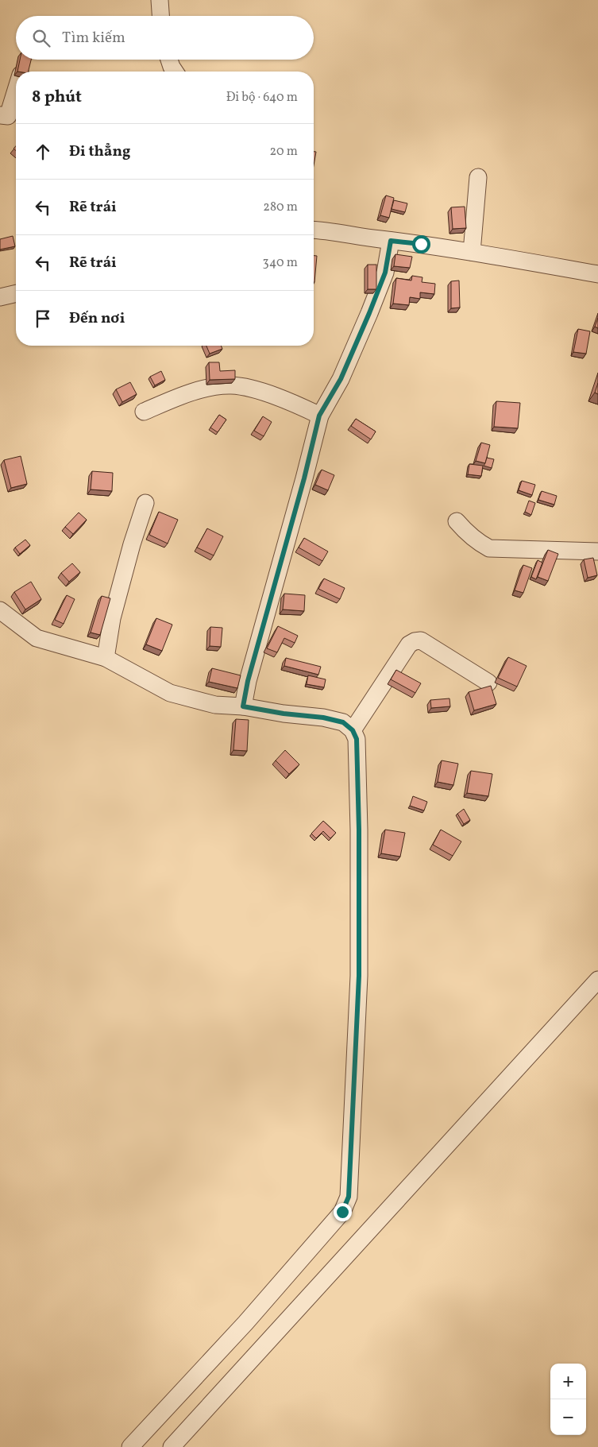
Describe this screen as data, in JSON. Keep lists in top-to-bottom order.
{
  "page": {
    "search": "Tìm kiếm",
    "heading": ["8 phút", "Đi bộ · 640 m"],
    "list": [
      ["Đi thẳng", "20 m"],
      ["Rẽ trái", "280 m"],
      ["Rẽ trái", "340 m"],
      "Đến nơi"
    ],
    "map_buttons": ["+", "−"]
  }
}
